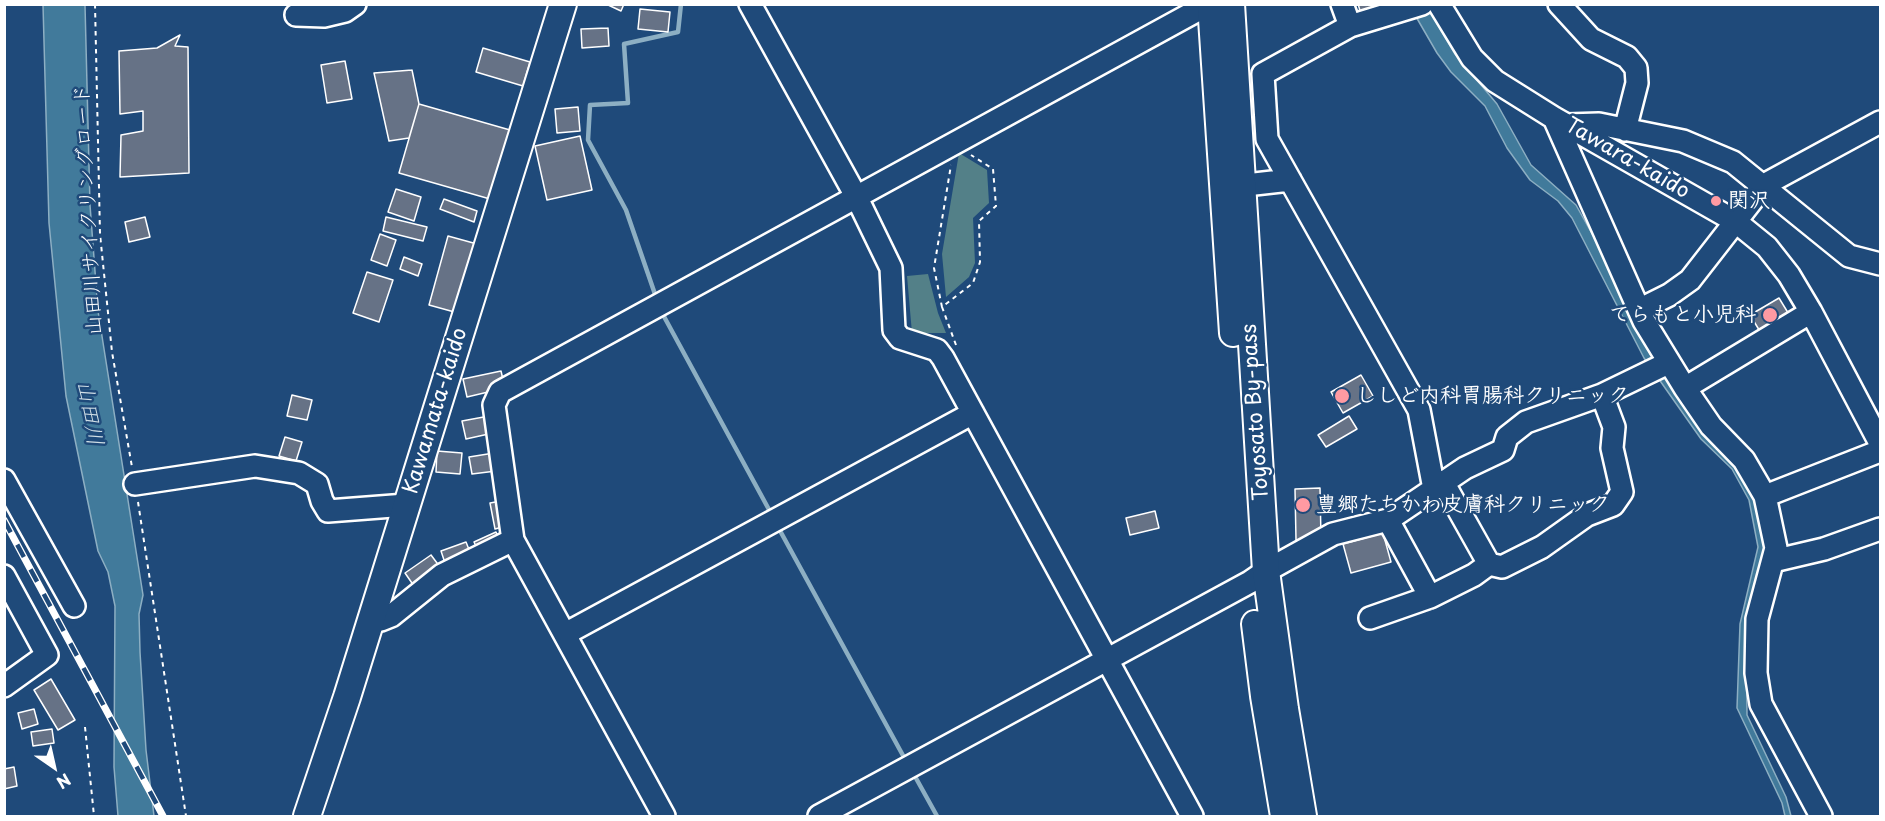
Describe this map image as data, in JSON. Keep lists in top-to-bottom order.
{
  "streets": {
    "main road": ["Kawamata-kaido", "Toyosato By-pass"],
    "street": ["Tawara-kaido"],
    "path": ["山田川サイクリングロード"]
  },
  "water": ["山田川"],
  "places": [
    "関沢",
    "てらもと小児科",
    "ししど内科胃腸科クリニック",
    "豊郷たちかわ皮膚科クリニック"
  ],
  "north": "bottom right"
}
